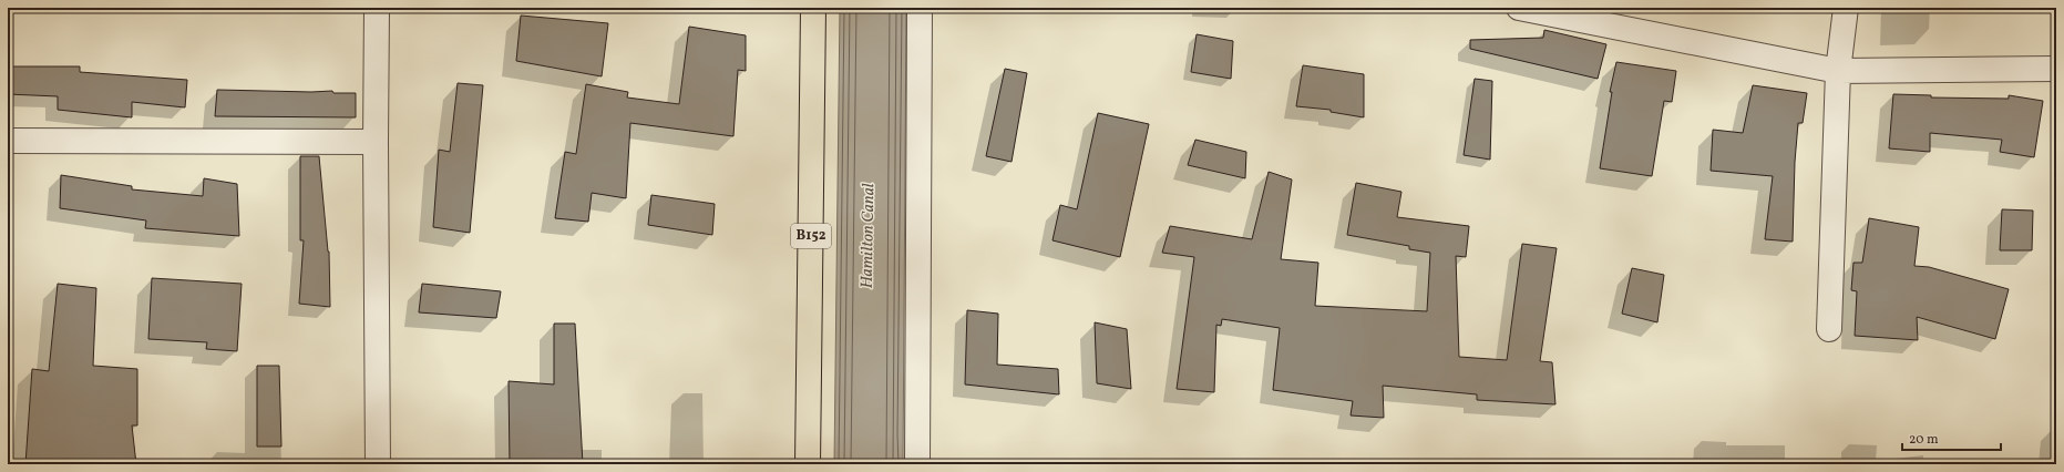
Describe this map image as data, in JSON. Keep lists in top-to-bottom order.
{
  "streets": {
    "main road": ["B152"]
  },
  "water": ["Hamilton Canal"],
  "scale_bar": "20 m"
}
